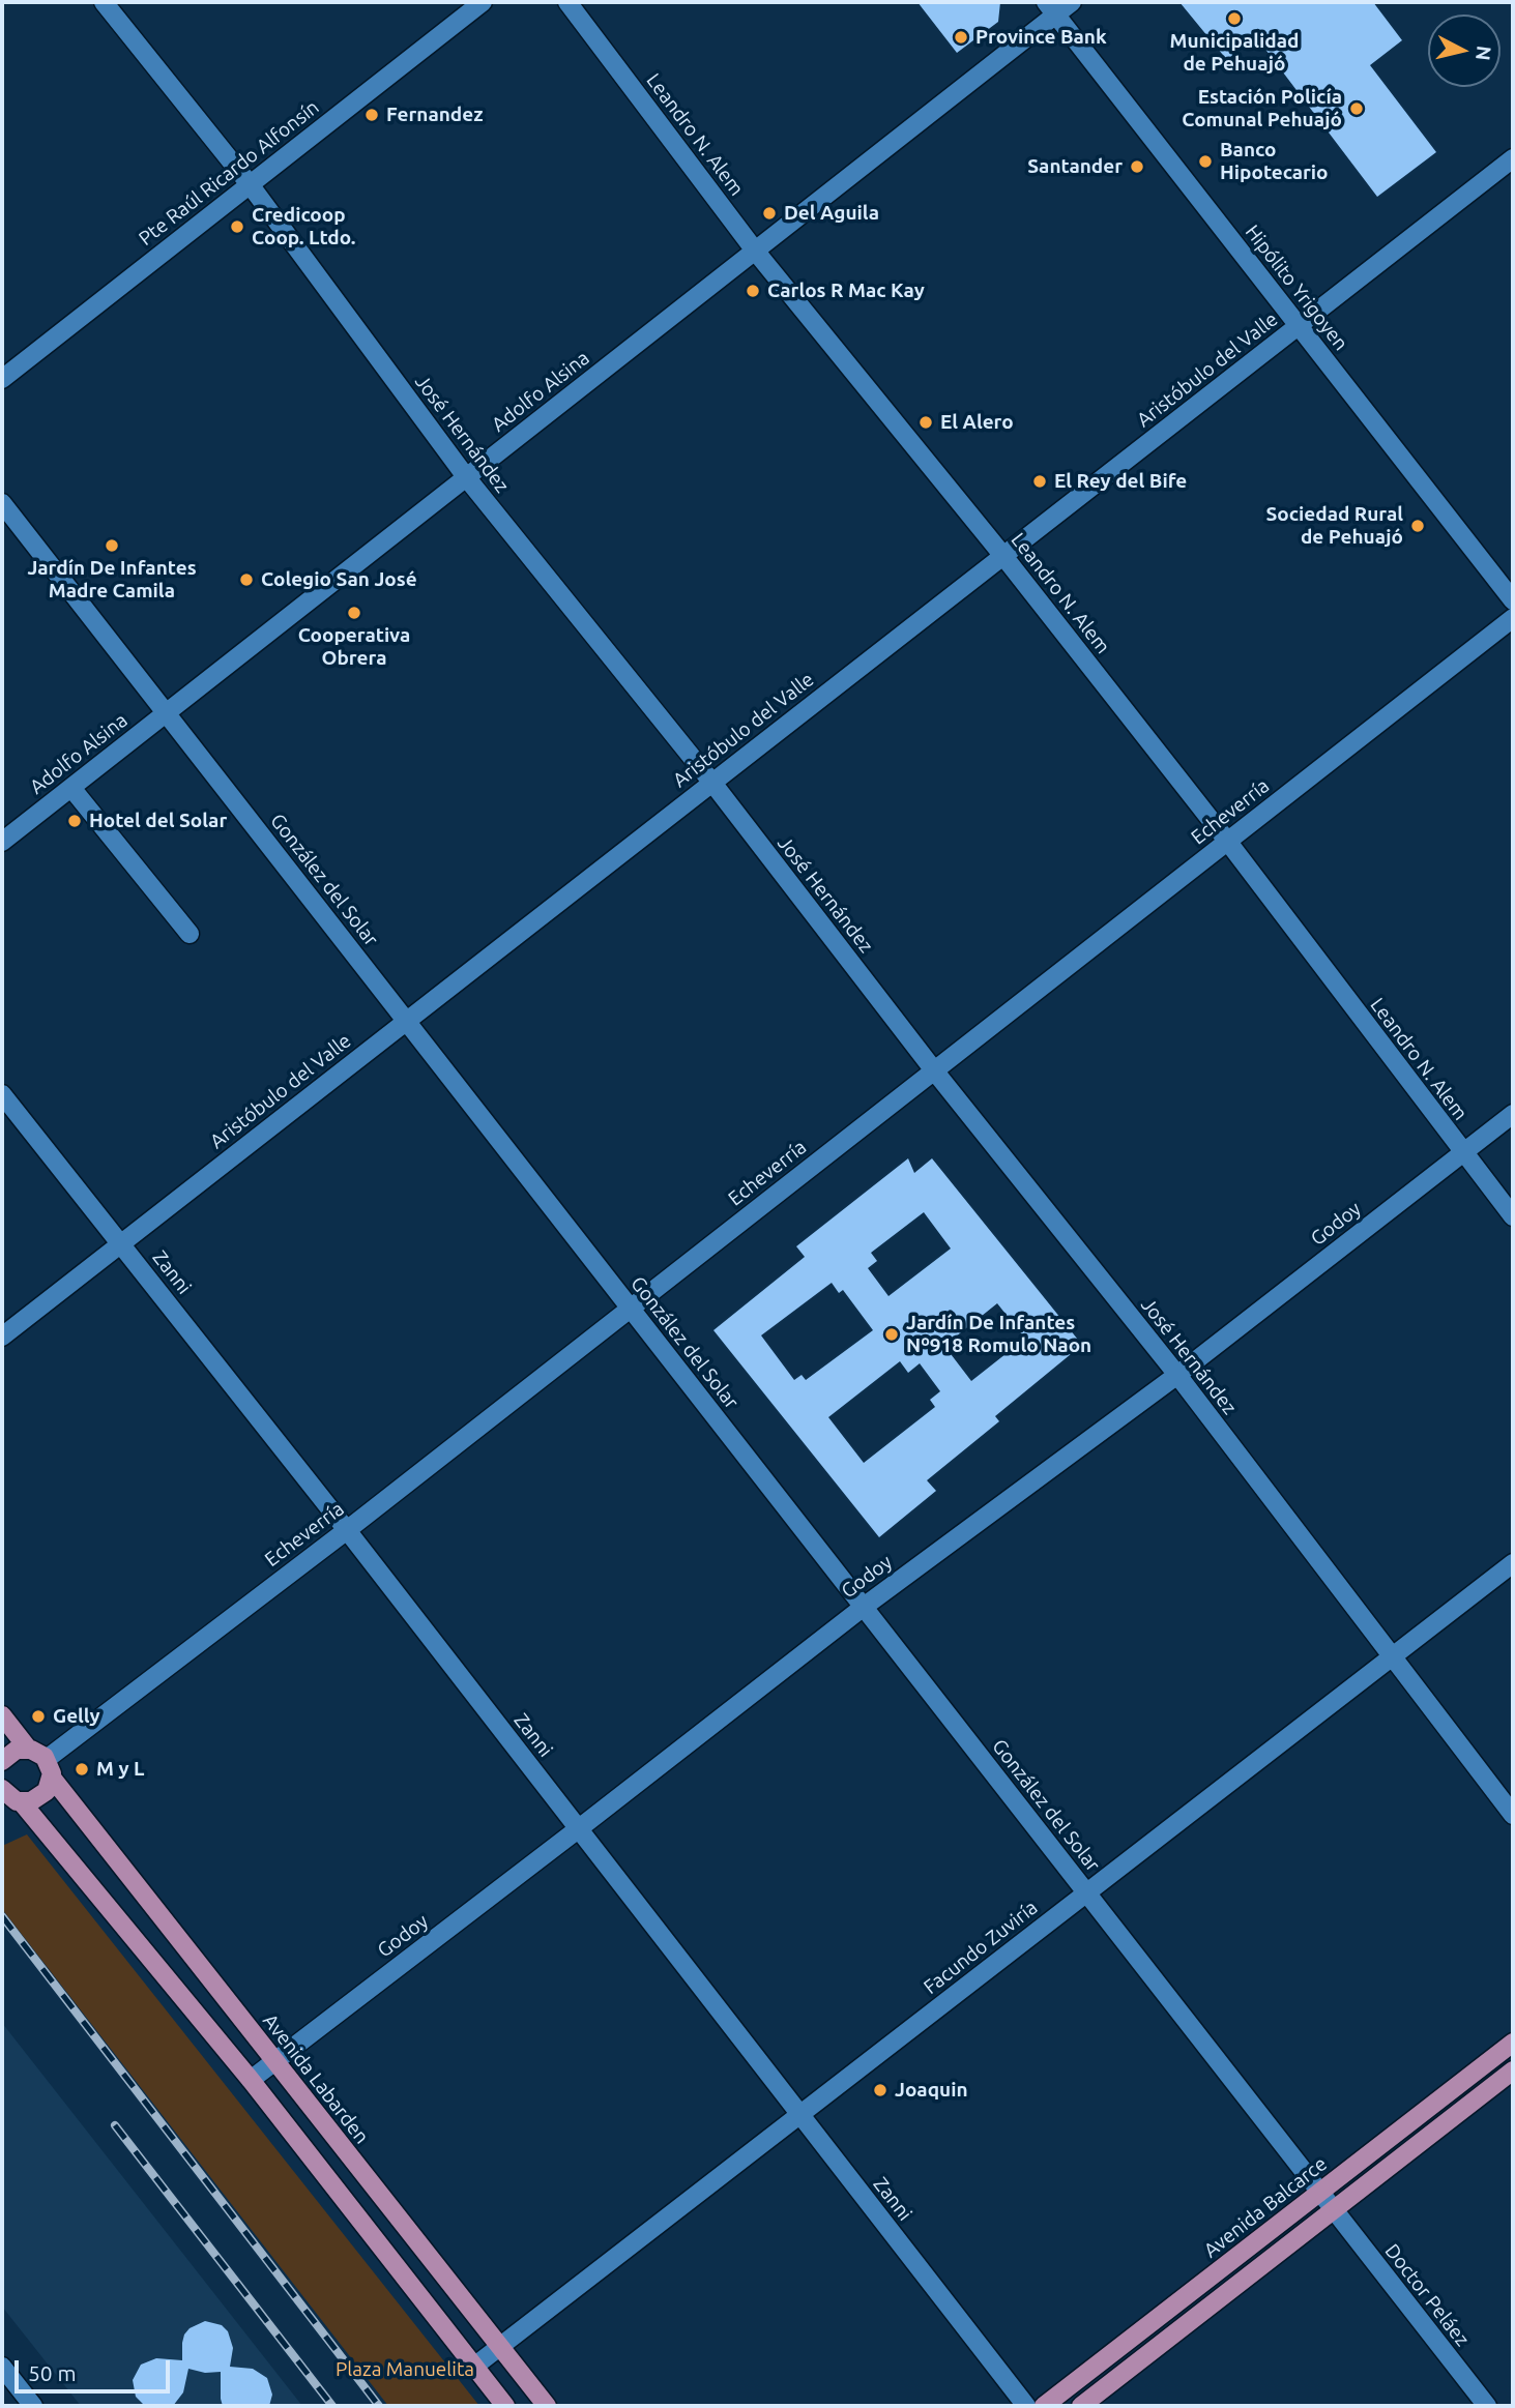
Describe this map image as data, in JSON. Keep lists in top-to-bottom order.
{
  "streets": {
    "main road": ["Avenida Labarden", "Avenida Balcarce"],
    "street": [
      "Leandro N. Alem",
      "Pte Raúl Ricardo Alfonsín",
      "Hipólito Yrigoyen",
      "Aristóbulo del Valle",
      "Adolfo Alsina",
      "José Hernández",
      "Echeverría",
      "González del Solar",
      "Godoy",
      "Zanni",
      "Facundo Zuviría",
      "Doctor Peláez"
    ]
  },
  "crossings": [
    ["Leandro N. Alem", "Aristóbulo del Valle"],
    ["Leandro N. Alem", "Adolfo Alsina"],
    ["Leandro N. Alem", "Echeverría"],
    ["Leandro N. Alem", "Godoy"],
    ["Pte Raúl Ricardo Alfonsín", "José Hernández"],
    ["Hipólito Yrigoyen", "Aristóbulo del Valle"],
    ["Hipólito Yrigoyen", "Adolfo Alsina"],
    ["Aristóbulo del Valle", "José Hernández"],
    ["Aristóbulo del Valle", "González del Solar"],
    ["Aristóbulo del Valle", "Zanni"],
    ["Adolfo Alsina", "José Hernández"],
    ["Adolfo Alsina", "González del Solar"],
    ["José Hernández", "Echeverría"],
    ["José Hernández", "Godoy"],
    ["José Hernández", "Facundo Zuviría"],
    ["Echeverría", "González del Solar"],
    ["Echeverría", "Zanni"],
    ["Echeverría", "Avenida Labarden"],
    ["González del Solar", "Godoy"],
    ["González del Solar", "Facundo Zuviría"],
    ["González del Solar", "Avenida Balcarce"],
    ["González del Solar", "Doctor Peláez"],
    ["Godoy", "Zanni"],
    ["Godoy", "Avenida Labarden"],
    ["Zanni", "Facundo Zuviría"],
    ["Facundo Zuviría", "Avenida Labarden"]
  ],
  "parks": ["Plaza Manuelita"],
  "places": [
    "Municipalidad de Pehuajó",
    "Province Bank",
    "Estación Policía Comunal Pehuajó",
    "Fernandez",
    "Banco Hipotecario",
    "Santander",
    "Del Aguila",
    "Credicoop Coop. Ltdo.",
    "Carlos R Mac Kay",
    "El Alero",
    "El Rey del Bife",
    "Sociedad Rural de Pehuajó",
    "Jardín De Infantes Madre Camila",
    "Colegio San José",
    "Cooperativa Obrera",
    "Hotel del Solar",
    "Jardín De Infantes Nº918 Romulo Naon",
    "Gelly",
    "M y L",
    "Joaquin"
  ],
  "scale_bar": "50 m",
  "north": "right"
}
